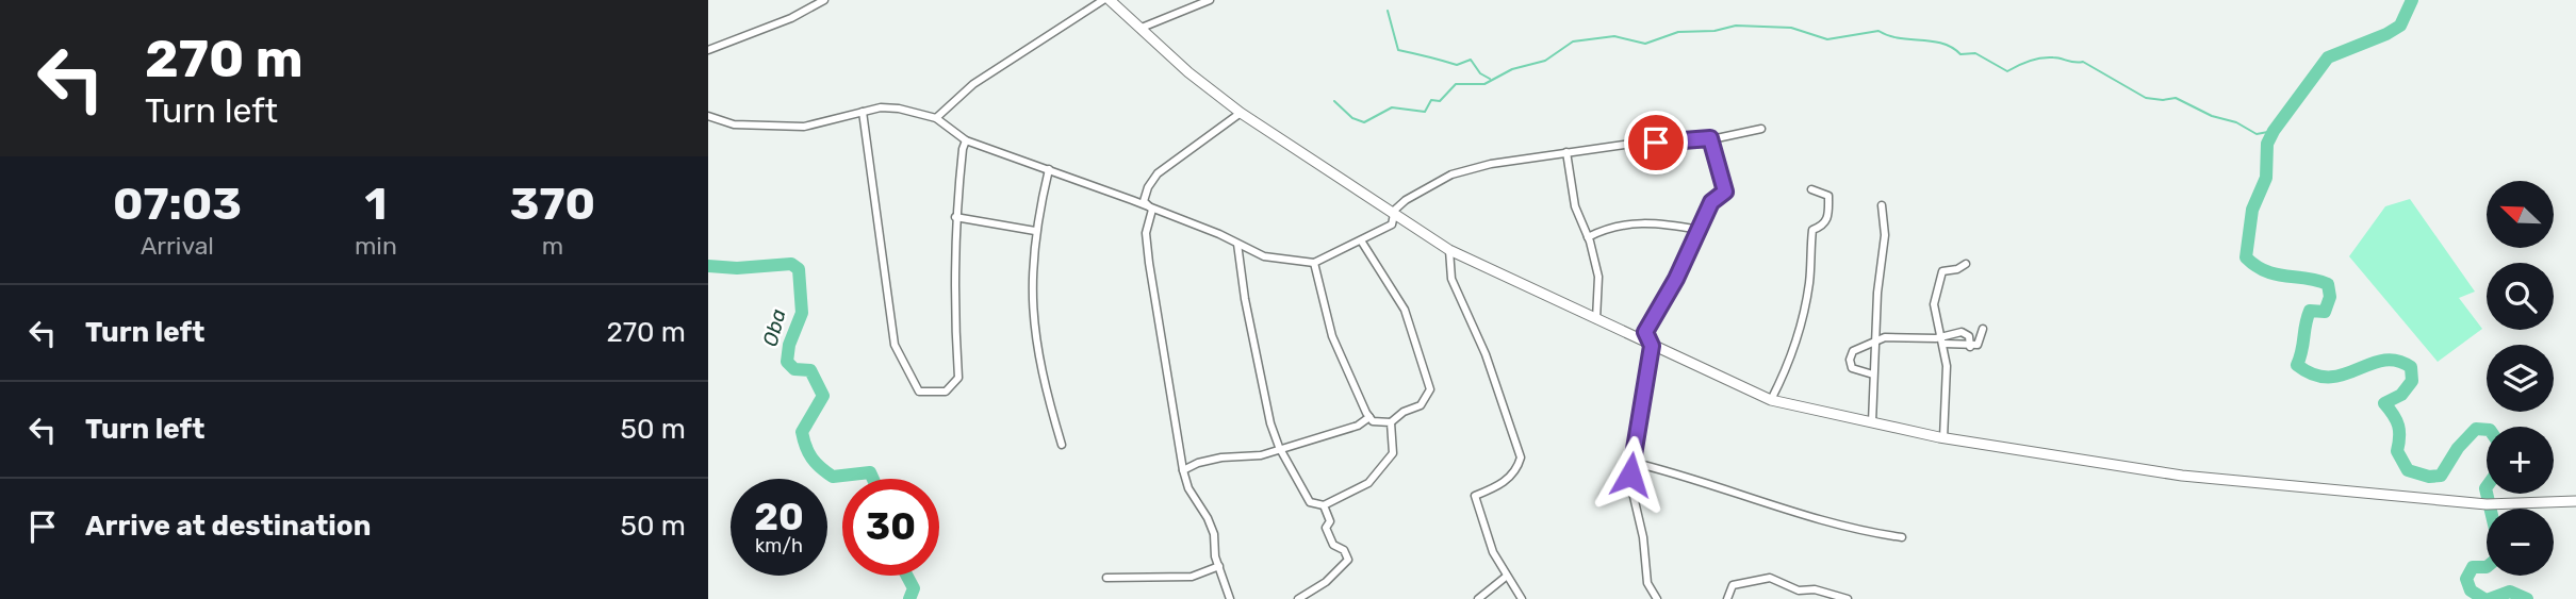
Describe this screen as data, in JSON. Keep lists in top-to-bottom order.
{
  "water": ["Oba"],
  "north": "top left",
  "page": {
    "turn": ["270 m", "Turn left"],
    "eta": [
      "07:03",
      "Arrival",
      "1",
      "min",
      "370",
      "m"
    ],
    "map_buttons": ["+", "−"],
    "list": [
      {
        "name": "Turn left",
        "value": "270 m"
      },
      {
        "name": "Turn left",
        "value": "50 m"
      },
      {
        "name": "Arrive at destination",
        "value": "50 m"
      }
    ],
    "speed": "20 km/h",
    "limit": "30"
  }
}
